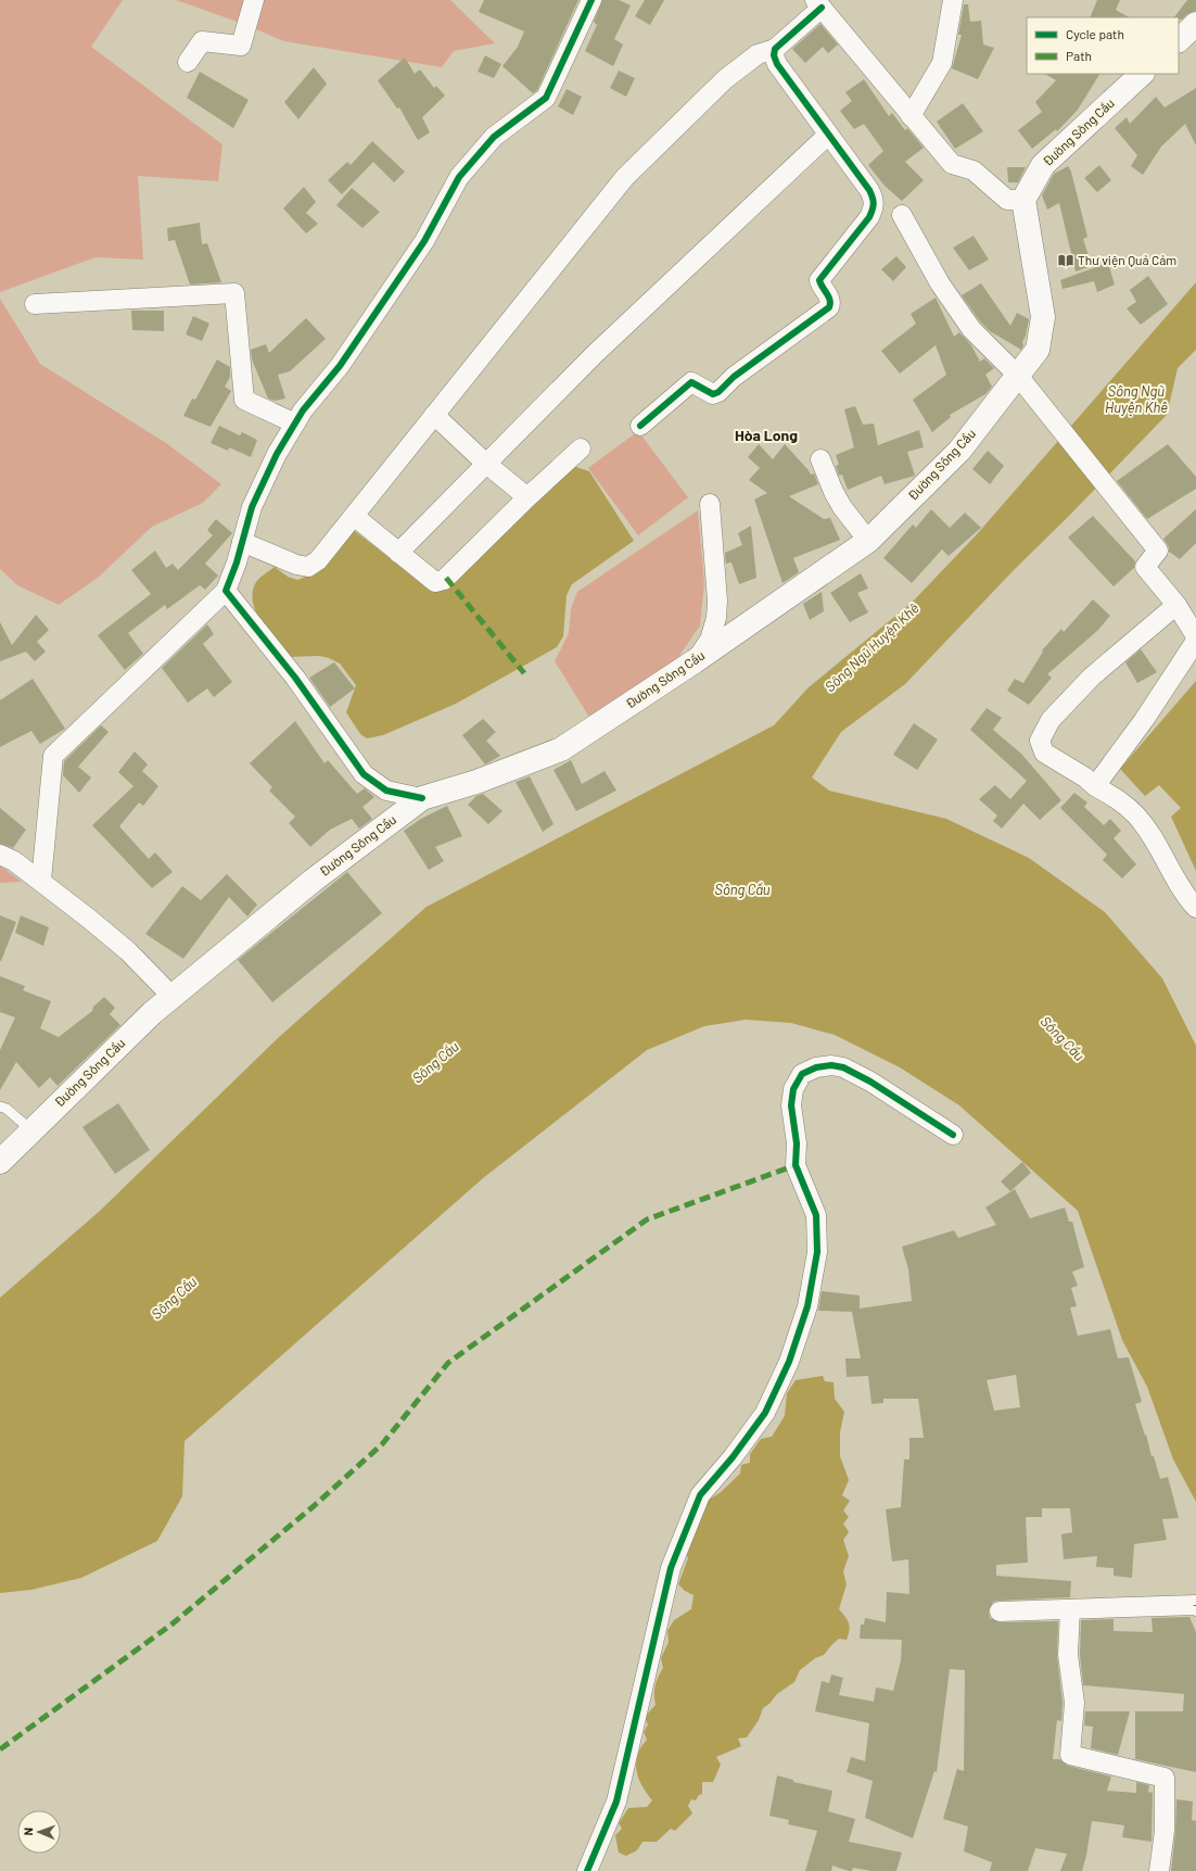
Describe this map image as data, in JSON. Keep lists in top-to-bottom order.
{
  "streets": {
    "main road": ["Đường Sông Cầu"]
  },
  "districts": ["Hòa Long"],
  "water": ["Sông Ngũ Huyện Khê", "Sông Cầu"],
  "places": {
    "library": ["Thư viện Quả Cảm"]
  },
  "legend": ["Cycle path", "Path"],
  "north": "left"
}
